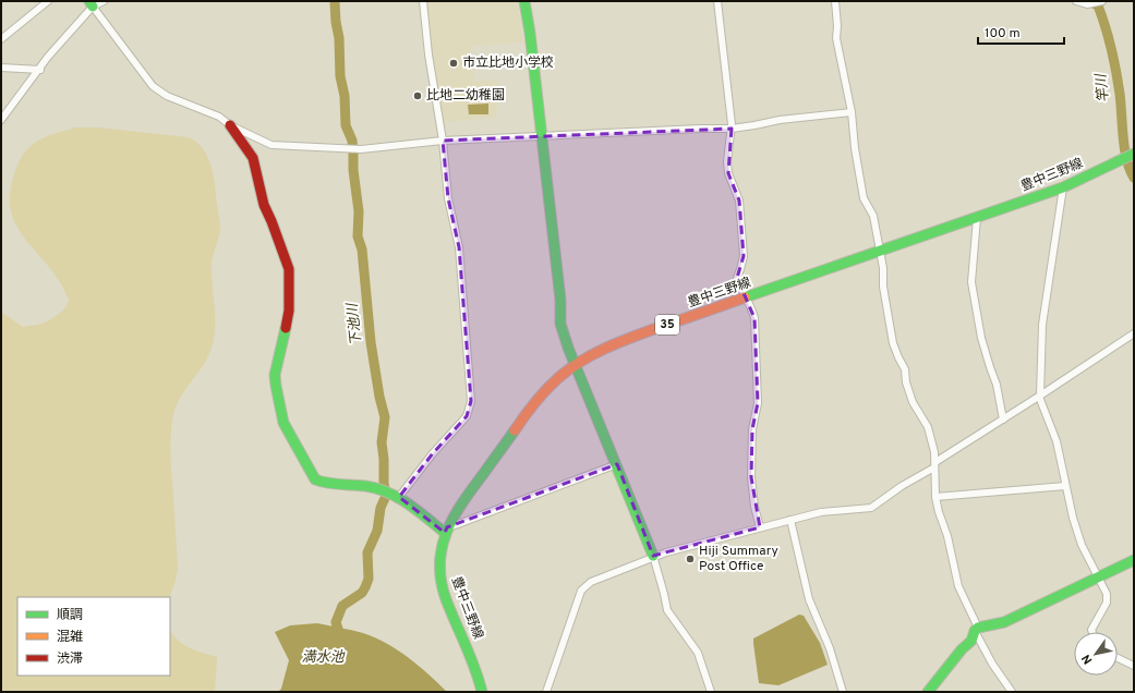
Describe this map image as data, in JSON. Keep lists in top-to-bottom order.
{
  "streets": {
    "street": ["豊中三野線", "35"]
  },
  "water": ["竿川", "下池川", "満水池"],
  "places": ["市立比地小学校", "比地二幼稚園", "Hiji Summary Post Office"],
  "legend": ["順調", "混雑", "渋滞"],
  "scale_bar": "100 m",
  "north": "bottom left"
}
